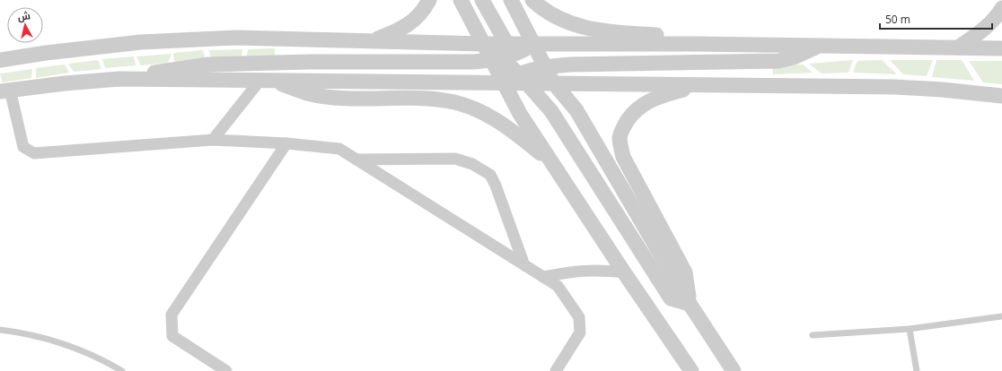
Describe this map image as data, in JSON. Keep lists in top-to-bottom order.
{
  "scale_bar": "50 m",
  "north": "top"
}
